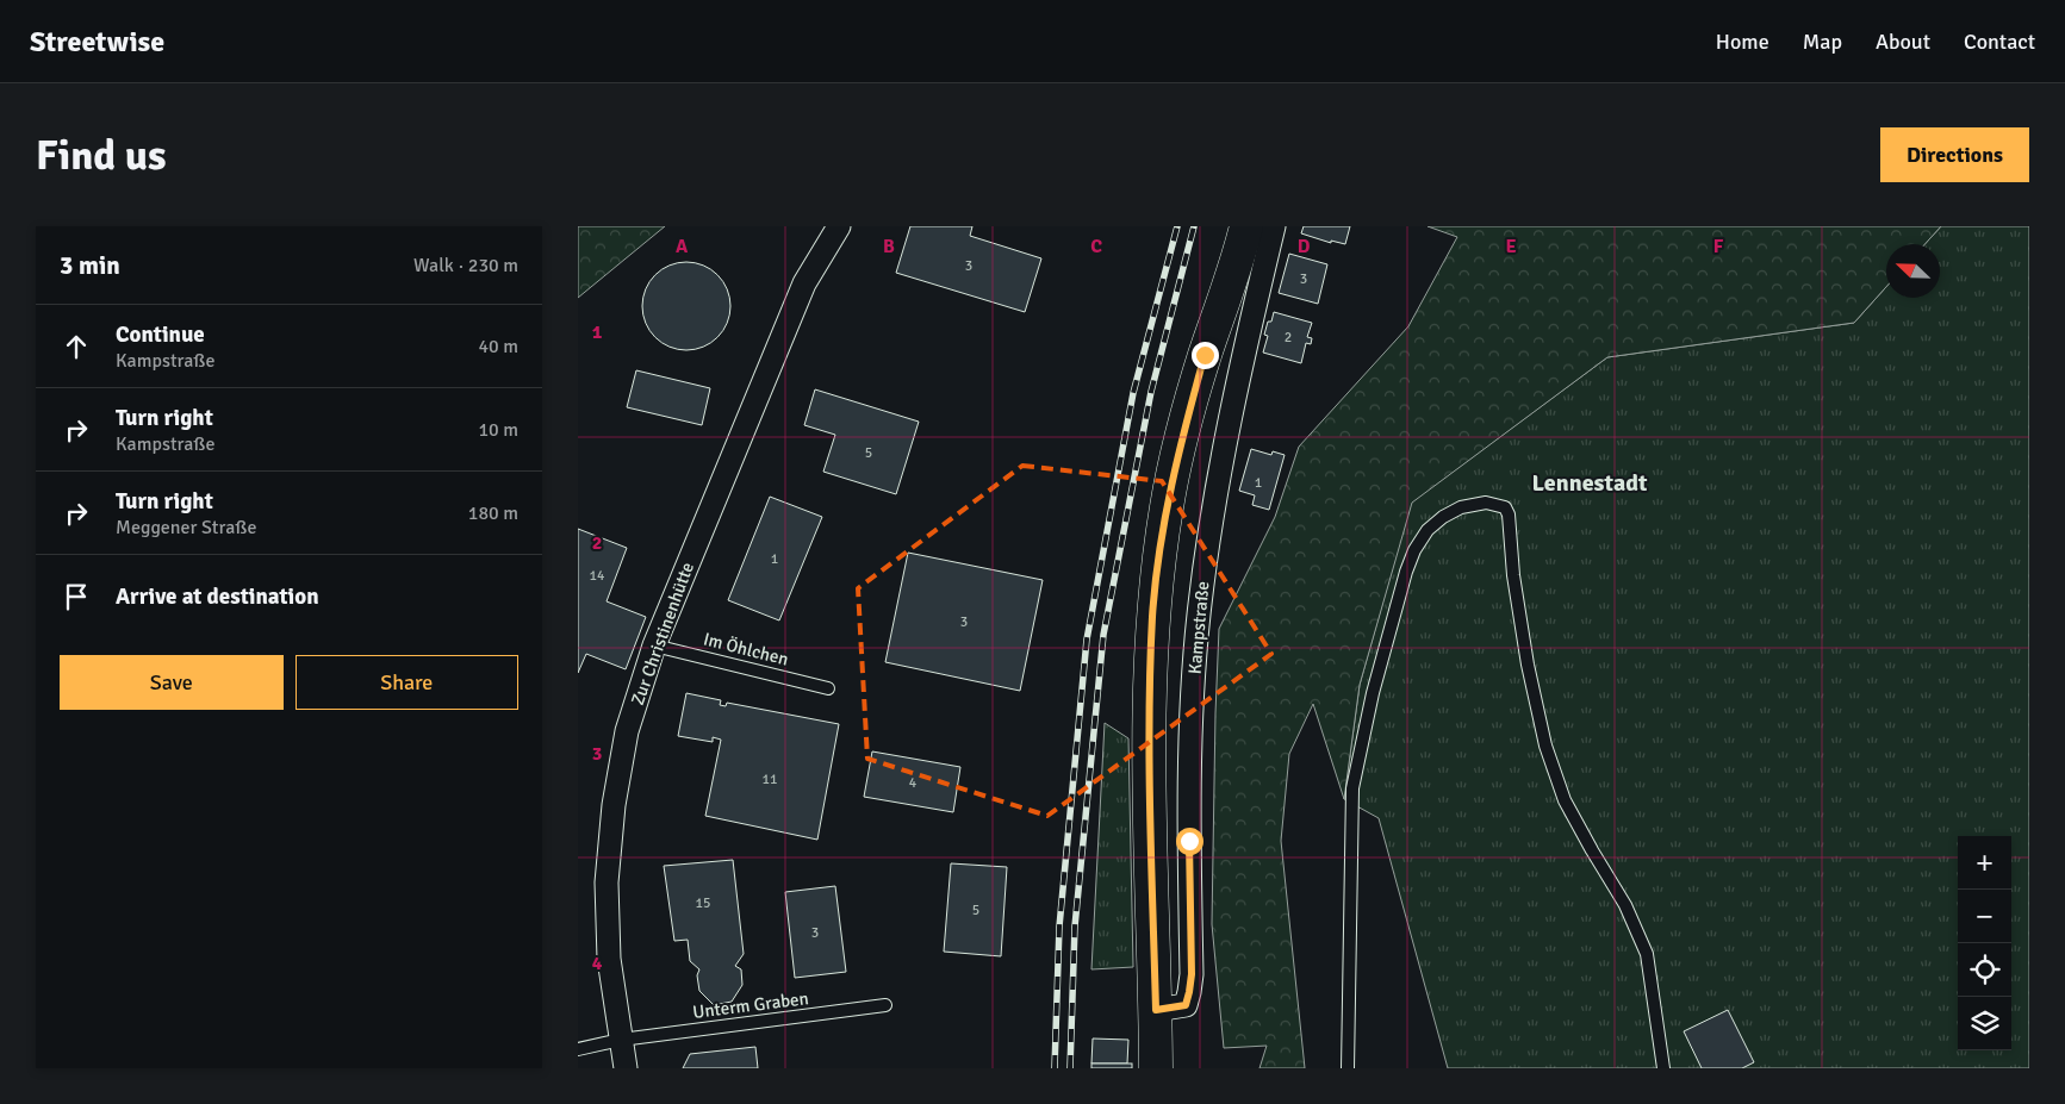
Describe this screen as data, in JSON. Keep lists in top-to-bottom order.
{
  "streets": {
    "street": ["Kampstraße", "Zur Christinenhütte"],
    "lane": ["Im Öhlchen", "Unterm Graben"]
  },
  "crossings": [
    ["Zur Christinenhütte", "Im Öhlchen"],
    ["Zur Christinenhütte", "Unterm Graben"]
  ],
  "districts": ["Lennestadt"],
  "house_numbers": [
    "3",
    "3",
    "2",
    "5",
    "1",
    "1",
    "14",
    "3",
    "11",
    "4",
    "15",
    "5",
    "3"
  ],
  "north": "top left",
  "page": {
    "header": "Streetwise",
    "nav": [
      "Home",
      "Map",
      "About",
      "Contact"
    ],
    "buttons": [
      "Directions",
      ["Save", "Share"]
    ],
    "title": "Find us",
    "heading": ["3 min", "Walk · 230 m"],
    "list": [
      ["Continue", "Kampstraße", "40 m"],
      ["Turn right", "Kampstraße", "10 m"],
      ["Turn right", "Meggener Straße", "180 m"],
      "Arrive at destination"
    ],
    "map_buttons": ["+", "−"]
  },
  "grid": {
    "columns": [
      "A",
      "B",
      "C",
      "D",
      "E",
      "F"
    ],
    "rows": [
      "1",
      "2",
      "3",
      "4"
    ]
  }
}
